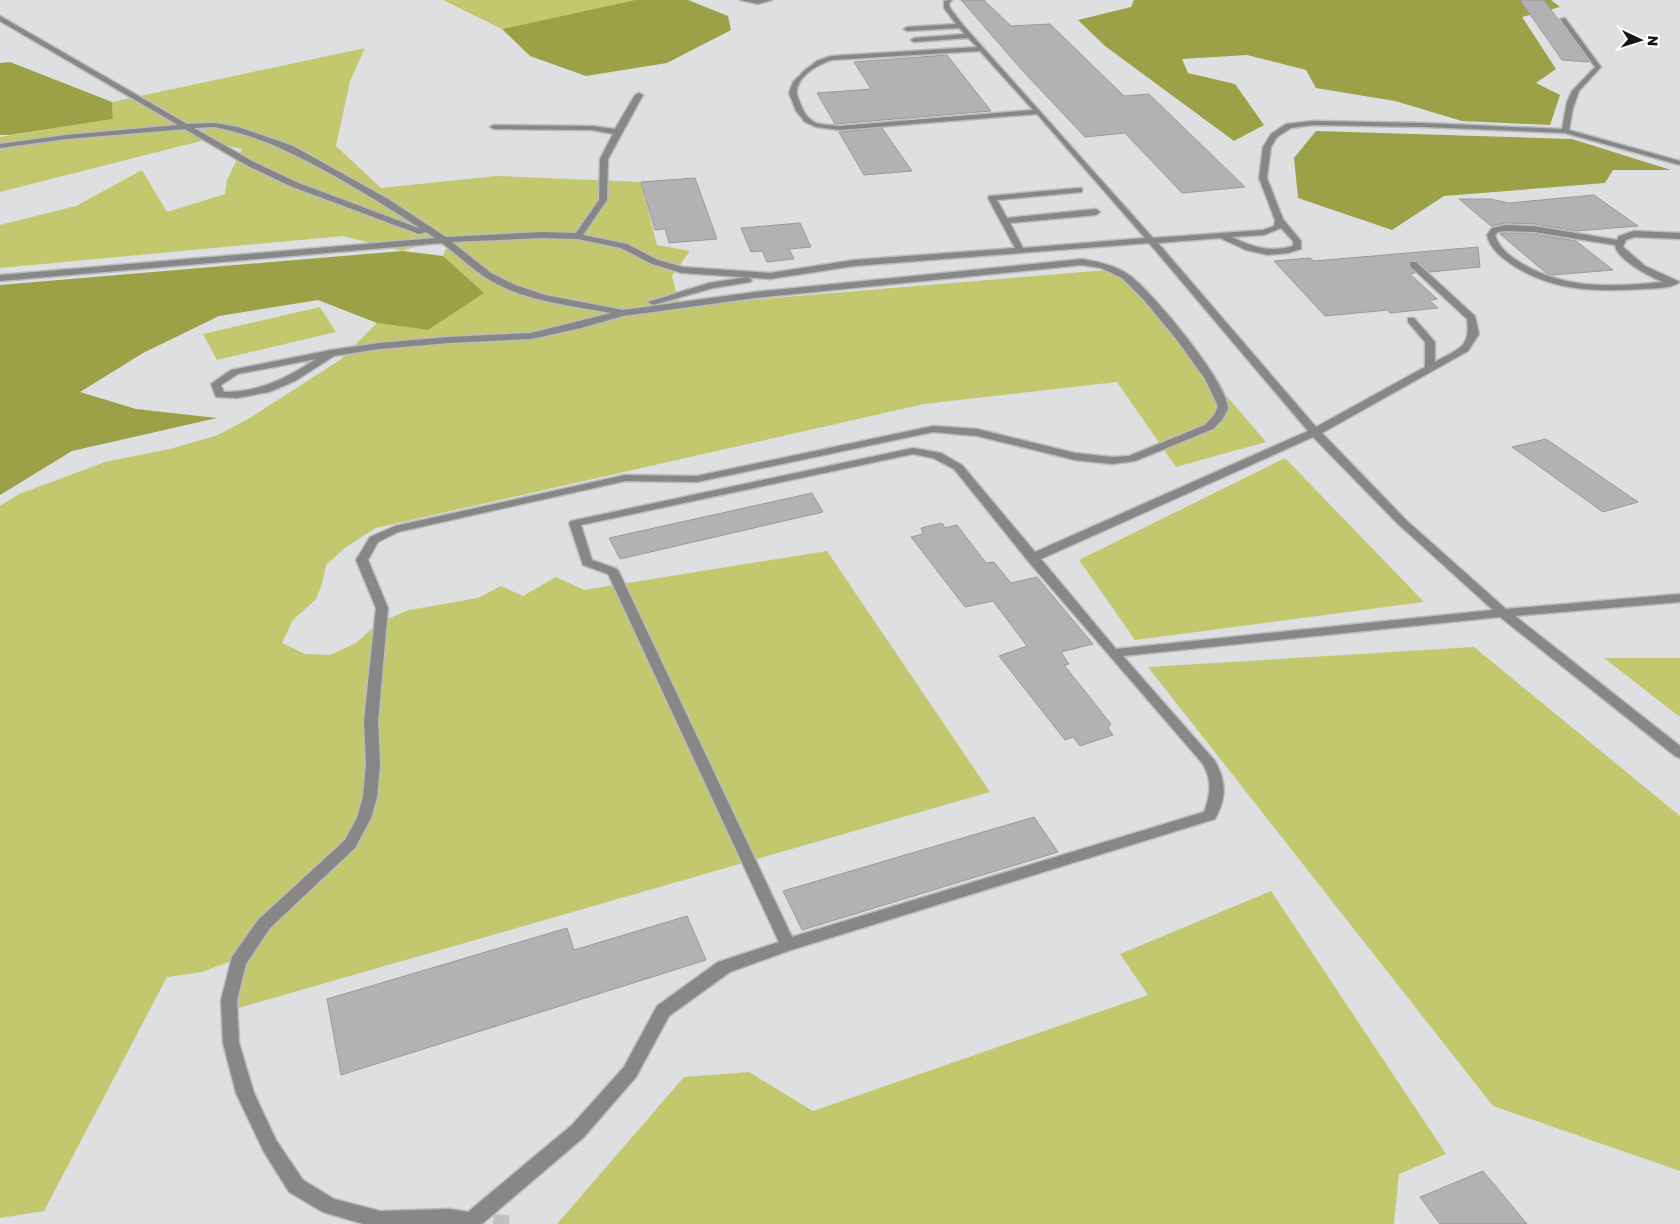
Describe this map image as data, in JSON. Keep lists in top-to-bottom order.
{
  "north": "right"
}
